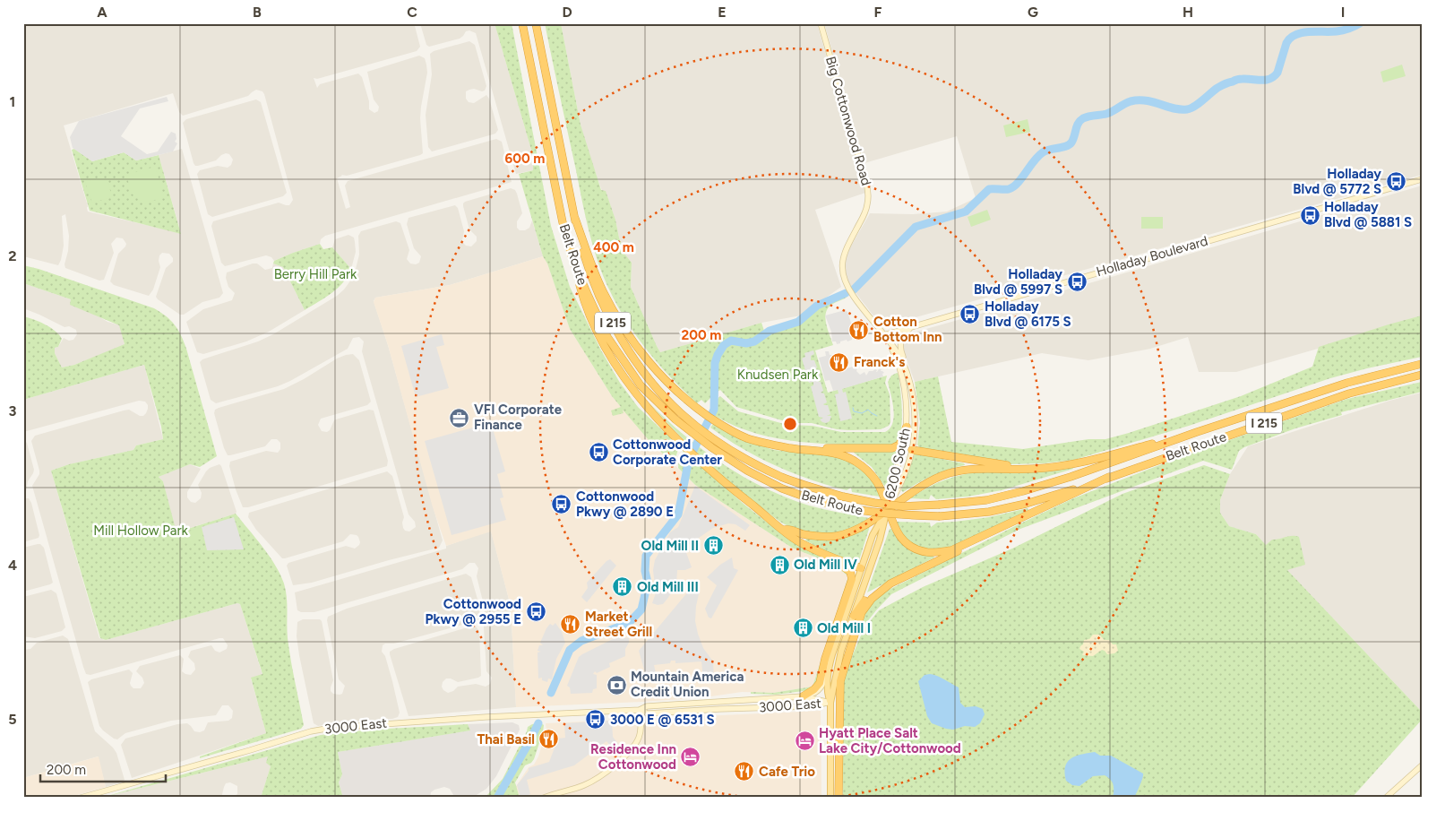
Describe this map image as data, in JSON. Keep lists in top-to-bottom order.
{
  "streets": {
    "highway": ["Belt Route", "I 215"],
    "main road": [
      "Big Cottonwood Road",
      "Holladay Boulevard",
      "6200 South",
      "3000 East"
    ]
  },
  "crossings": [
    ["Big Cottonwood Road", "Holladay Boulevard"],
    ["Big Cottonwood Road", "6200 South"],
    ["Holladay Boulevard", "6200 South"],
    ["6200 South", "3000 East"]
  ],
  "parks": ["Berry Hill Park", "Knudsen Park", "Mill Hollow Park"],
  "places": {
    "bus stop": [
      "Holladay Blvd @ 5772 S",
      "Holladay Blvd @ 5881 S",
      "Holladay Blvd @ 5997 S",
      "Holladay Blvd @ 6175 S",
      "Cottonwood Corporate Center",
      "Cottonwood Pkwy @ 2890 E",
      "Cottonwood Pkwy @ 2955 E",
      "3000 E @ 6531 S"
    ],
    "restaurant": [
      "Cotton Bottom Inn",
      "Franck's",
      "Market Street Grill",
      "Thai Basil",
      "Cafe Trio"
    ],
    "office": ["VFI Corporate Finance"],
    "building": [
      "Old Mill II",
      "Old Mill IV",
      "Old Mill III",
      "Old Mill I"
    ],
    "bank": ["Mountain America Credit Union"],
    "hotel": ["Hyatt Place Salt Lake City/Cottonwood", "Residence Inn Cottonwood"]
  },
  "scale_bar": "200 m",
  "grid": {
    "columns": [
      "A",
      "B",
      "C",
      "D",
      "E",
      "F",
      "G",
      "H",
      "I"
    ],
    "rows": [
      "1",
      "2",
      "3",
      "4",
      "5"
    ]
  },
  "rings": ["600 m", "400 m", "200 m"]
}
